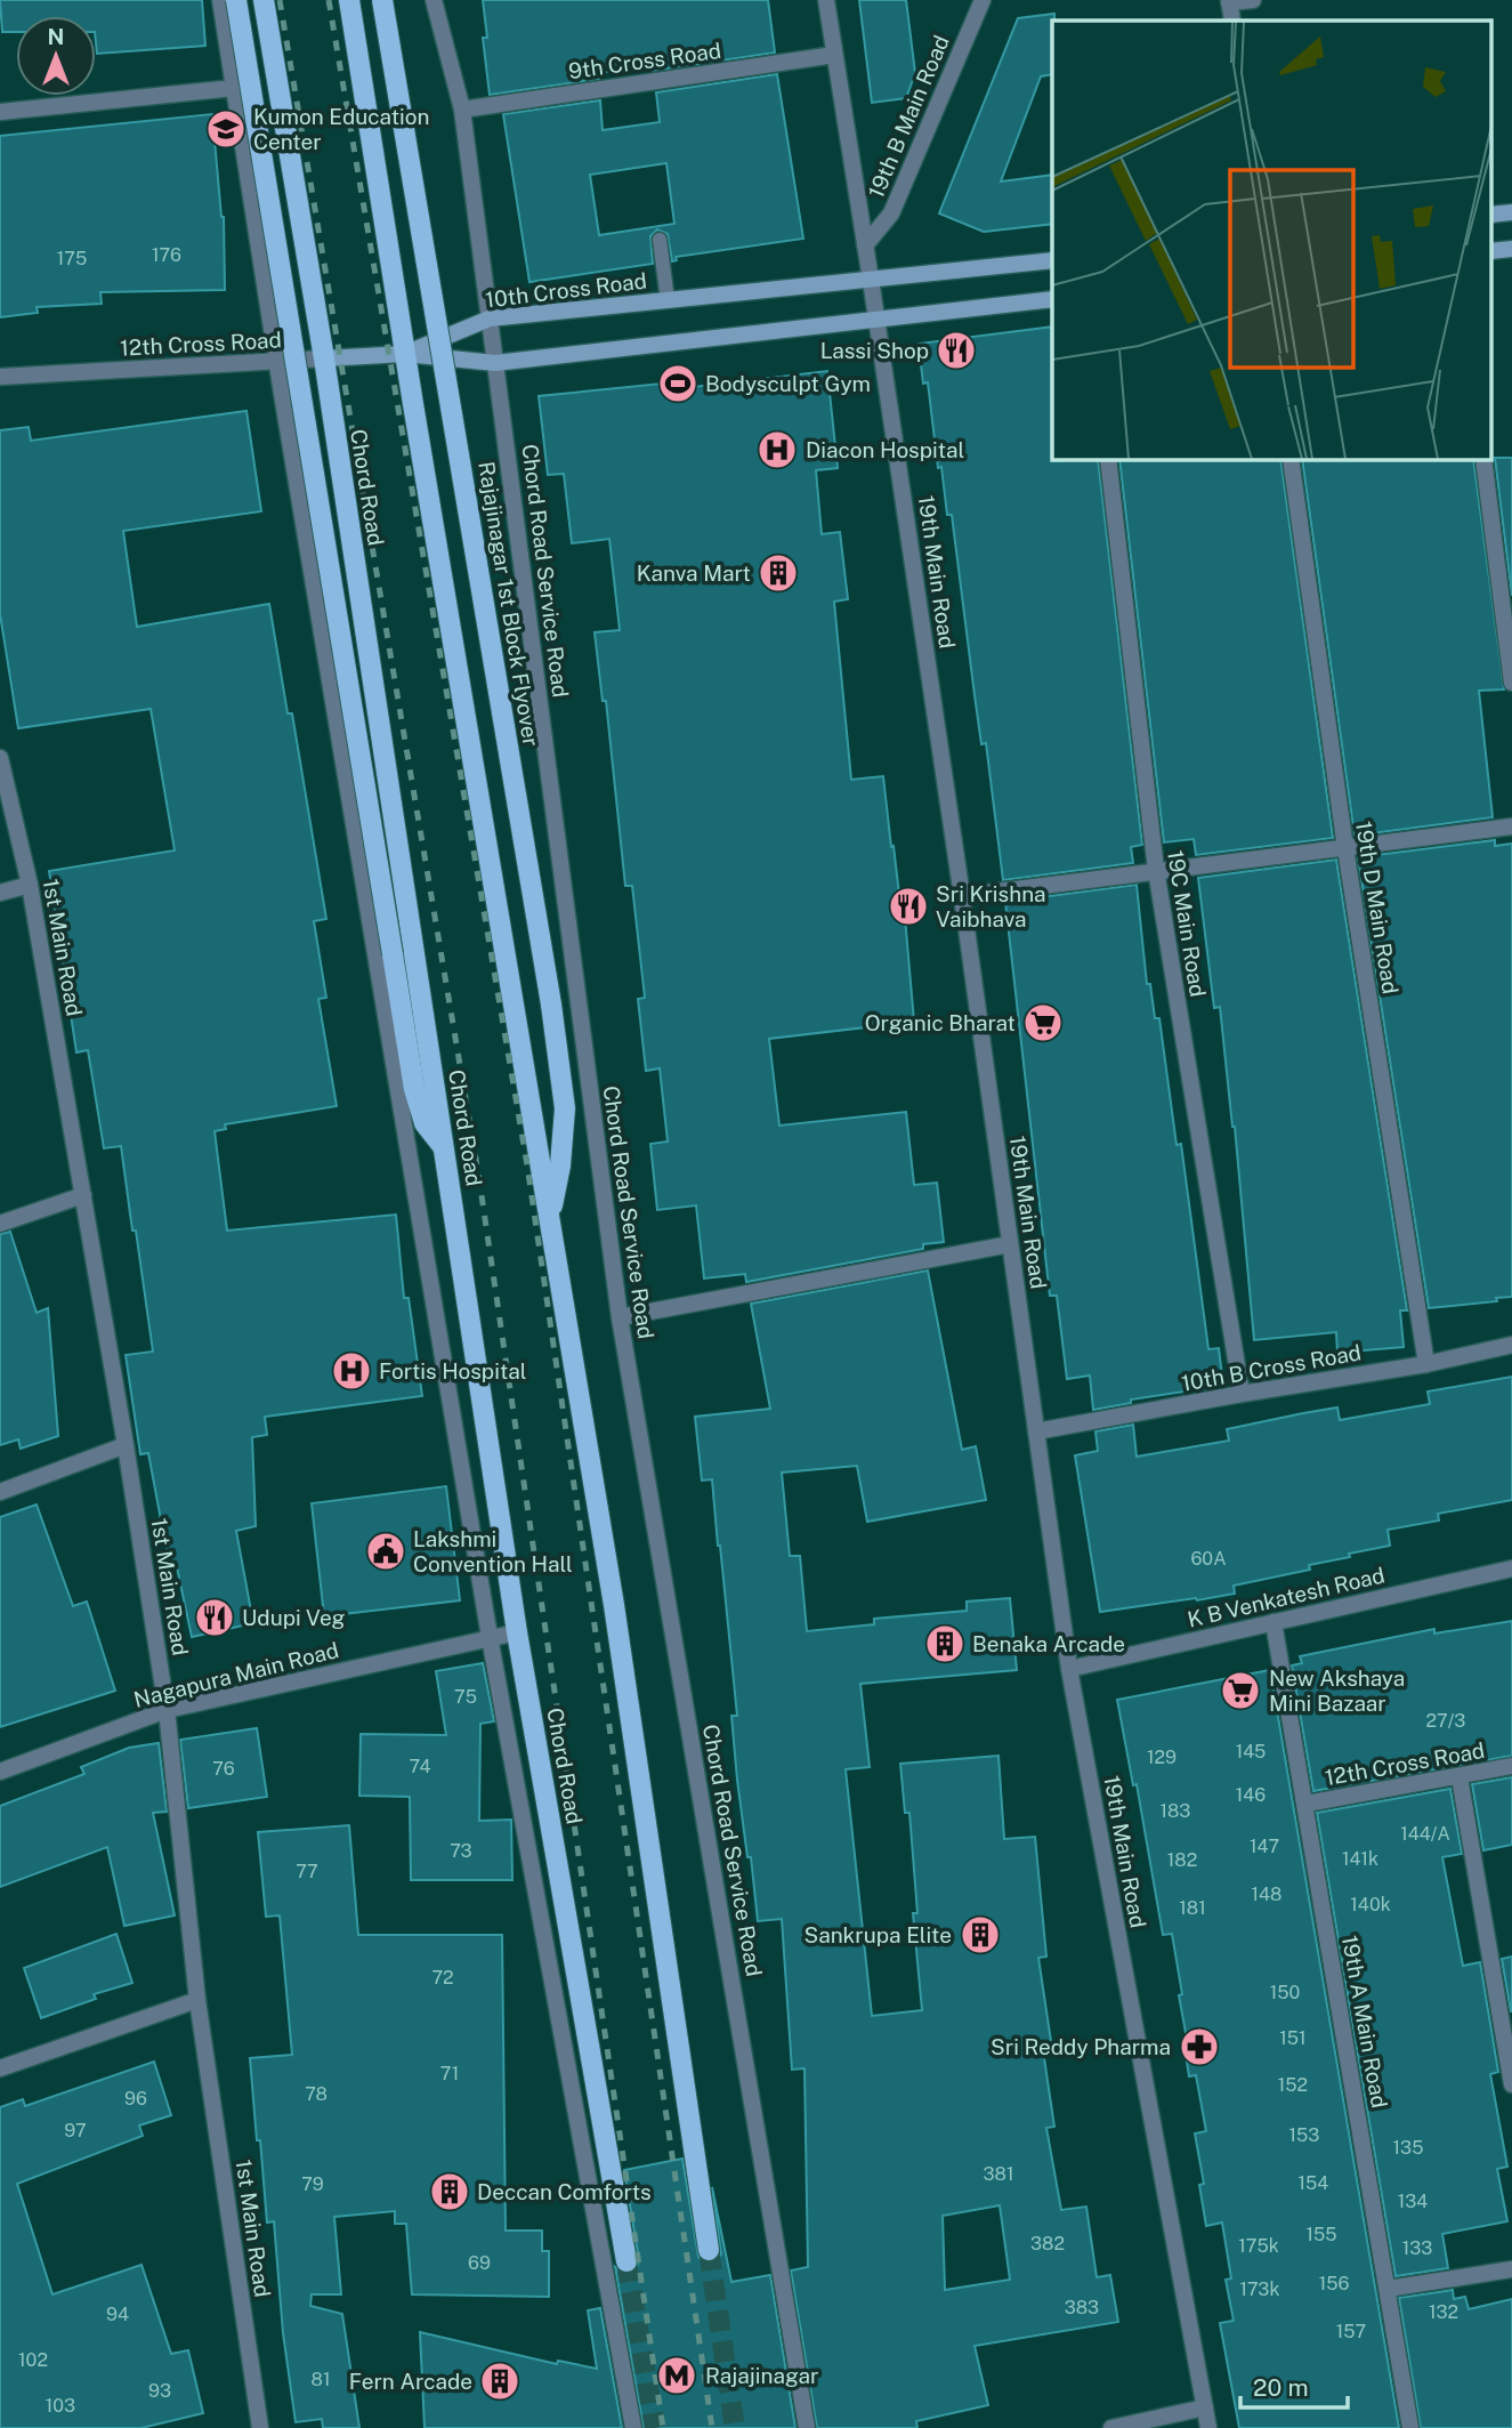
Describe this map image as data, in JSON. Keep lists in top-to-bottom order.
{
  "streets": {
    "main road": [
      "10th Cross Road",
      "12th Cross Road",
      "Chord Road",
      "Rajajinagar 1st Block Flyover"
    ],
    "street": [
      "9th Cross Road",
      "19th B Main Road",
      "Chord Road Service Road",
      "19th Main Road",
      "19th D Main Road",
      "19C Main Road",
      "1st Main Road",
      "10th B Cross Road",
      "K B Venkatesh Road",
      "Nagapura Main Road",
      "19th A Main Road"
    ]
  },
  "crossings": [
    ["9th Cross Road", "Chord Road Service Road"],
    ["9th Cross Road", "19th Main Road"],
    ["19th B Main Road", "19th Main Road"],
    ["10th Cross Road", "12th Cross Road"],
    ["10th Cross Road", "Chord Road Service Road"],
    ["10th Cross Road", "19th Main Road"],
    ["12th Cross Road", "Chord Road"],
    ["12th Cross Road", "19th A Main Road"],
    ["Chord Road", "Nagapura Main Road"],
    ["19th Main Road", "10th B Cross Road"],
    ["19th Main Road", "K B Venkatesh Road"],
    ["19th D Main Road", "10th B Cross Road"],
    ["19C Main Road", "10th B Cross Road"],
    ["1st Main Road", "Nagapura Main Road"],
    ["K B Venkatesh Road", "19th A Main Road"]
  ],
  "places": {
    "school or university": ["Kumon Education Center"],
    "restaurant": ["Lassi Shop", "Sri Krishna Vaibhava", "Udupi Veg"],
    "sports": ["Bodysculpt Gym"],
    "hospital": ["Diacon Hospital", "Fortis Hospital"],
    "building": [
      "Kanva Mart",
      "Benaka Arcade",
      "Sankrupa Elite",
      "Deccan Comforts",
      "Fern Arcade"
    ],
    "supermarket": ["Organic Bharat", "New Akshaya Mini Bazaar"],
    "public building": ["Lakshmi Convention Hall"],
    "pharmacy": ["Sri Reddy Pharma"],
    "metro station": ["Rajajinagar"]
  },
  "house_numbers": [
    "176",
    "175",
    "60A",
    "75",
    "27/3",
    "145",
    "129",
    "74",
    "76",
    "146",
    "183",
    "144/A",
    "147",
    "73",
    "141k",
    "182",
    "77",
    "148",
    "140k",
    "181",
    "72",
    "150",
    "151",
    "71",
    "152",
    "78",
    "96",
    "97",
    "153",
    "135",
    "381",
    "154",
    "79",
    "134",
    "155",
    "382",
    "175k",
    "133",
    "69",
    "156",
    "173k",
    "383",
    "132",
    "94",
    "157",
    "102",
    "81",
    "93",
    "103"
  ],
  "scale_bar": "20 m",
  "north": "top"
}
